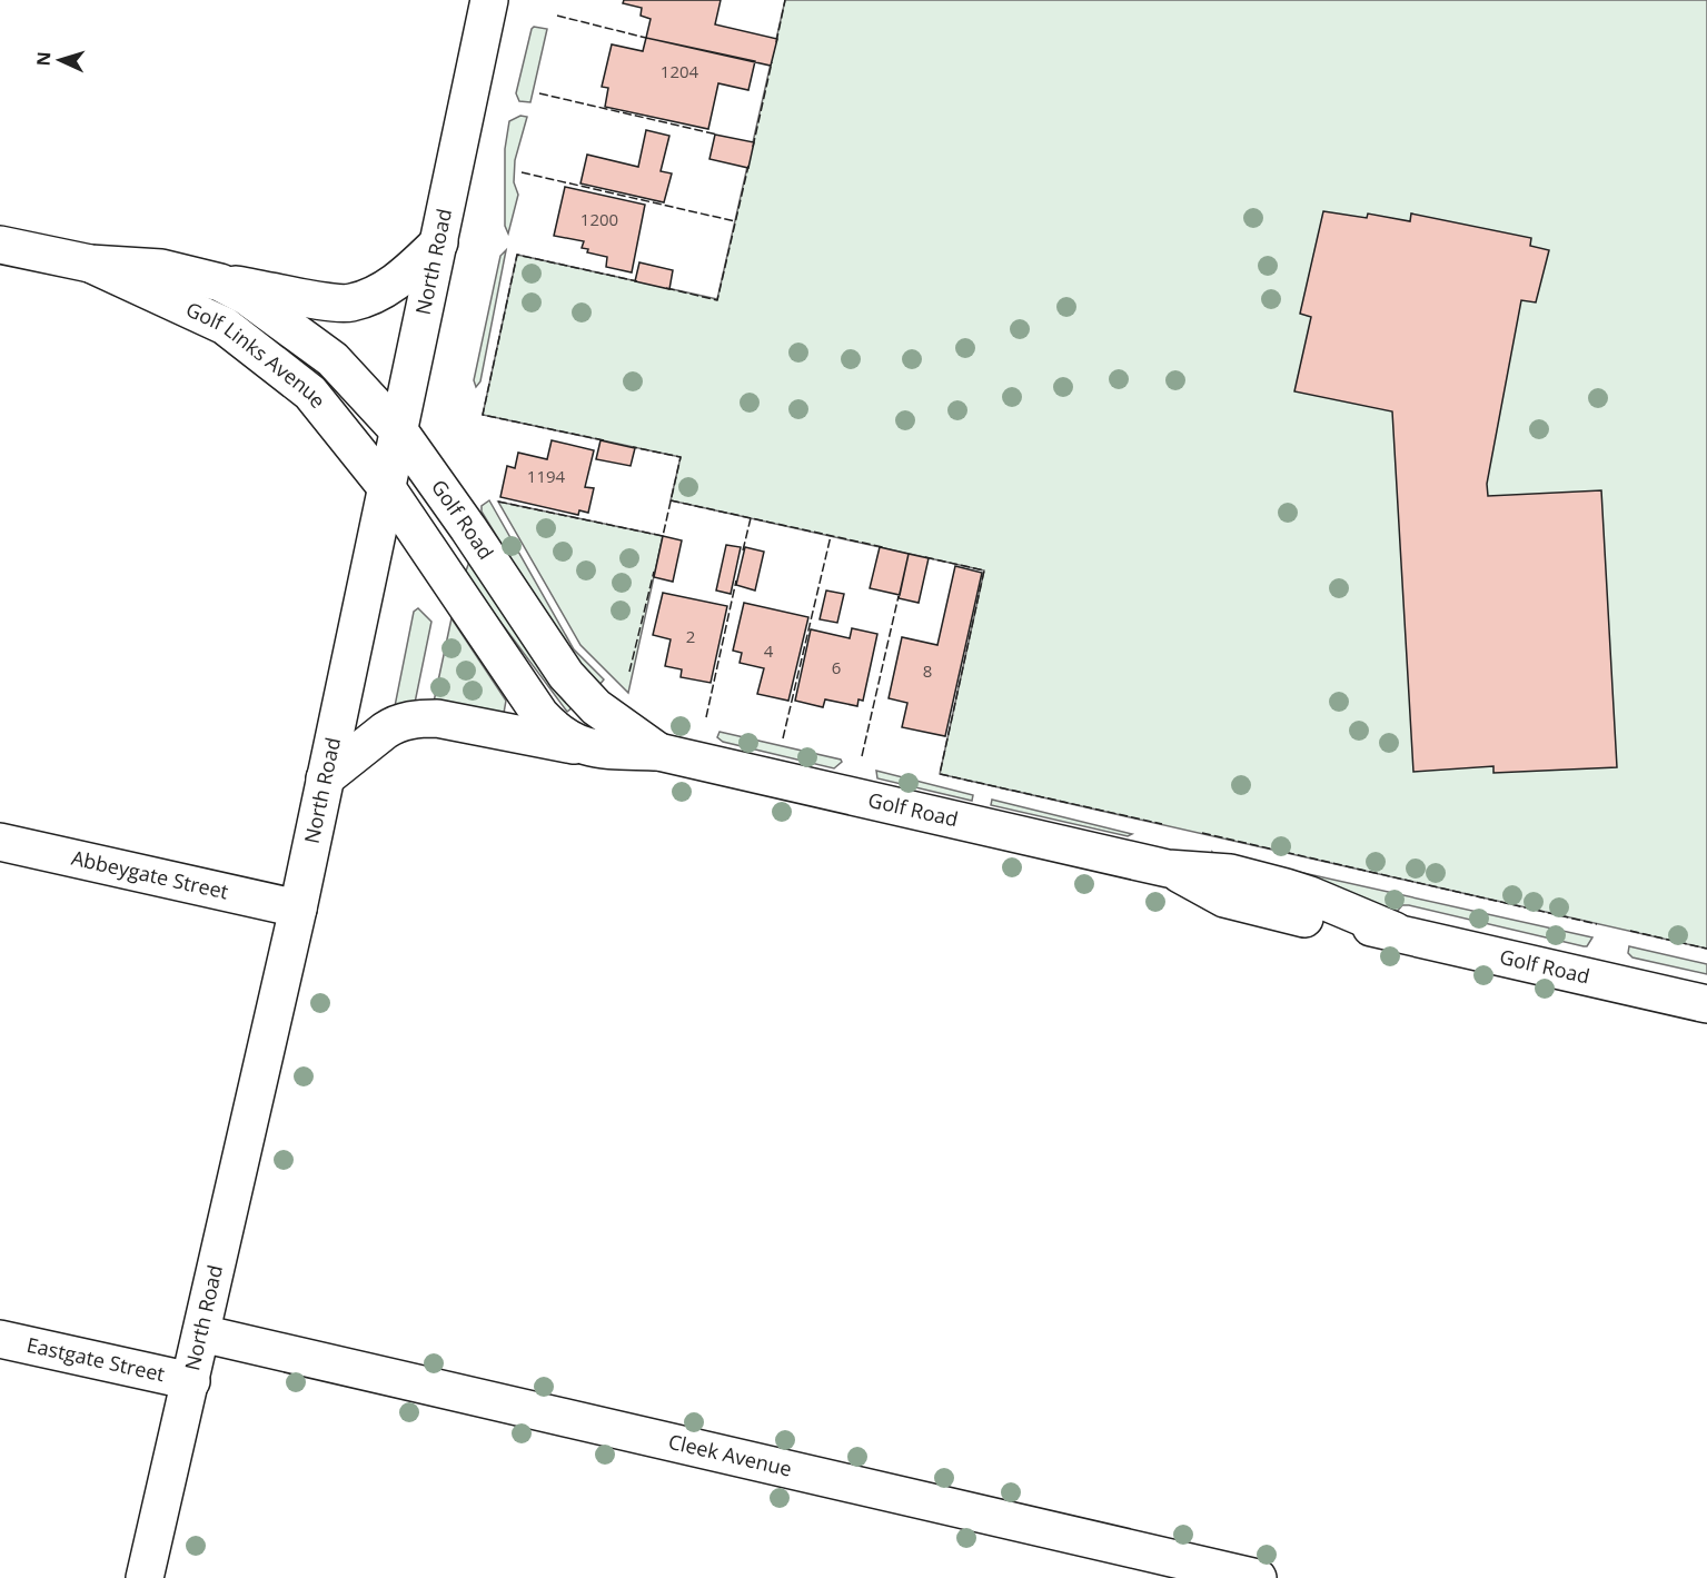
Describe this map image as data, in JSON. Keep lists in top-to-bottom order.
{
  "streets": {
    "main road": [
      "North Road",
      "Golf Links Avenue",
      "Golf Road",
      "Abbeygate Street",
      "Eastgate Street",
      "Cleek Avenue"
    ]
  },
  "crossings": [
    ["North Road", "Golf Links Avenue"],
    ["North Road", "Golf Road"],
    ["North Road", "Abbeygate Street"],
    ["North Road", "Eastgate Street"],
    ["North Road", "Cleek Avenue"],
    ["Golf Links Avenue", "Golf Road"]
  ],
  "house_numbers": [
    "1204",
    "1200",
    "1194",
    "2",
    "4",
    "6",
    "8"
  ],
  "north": "left"
}
